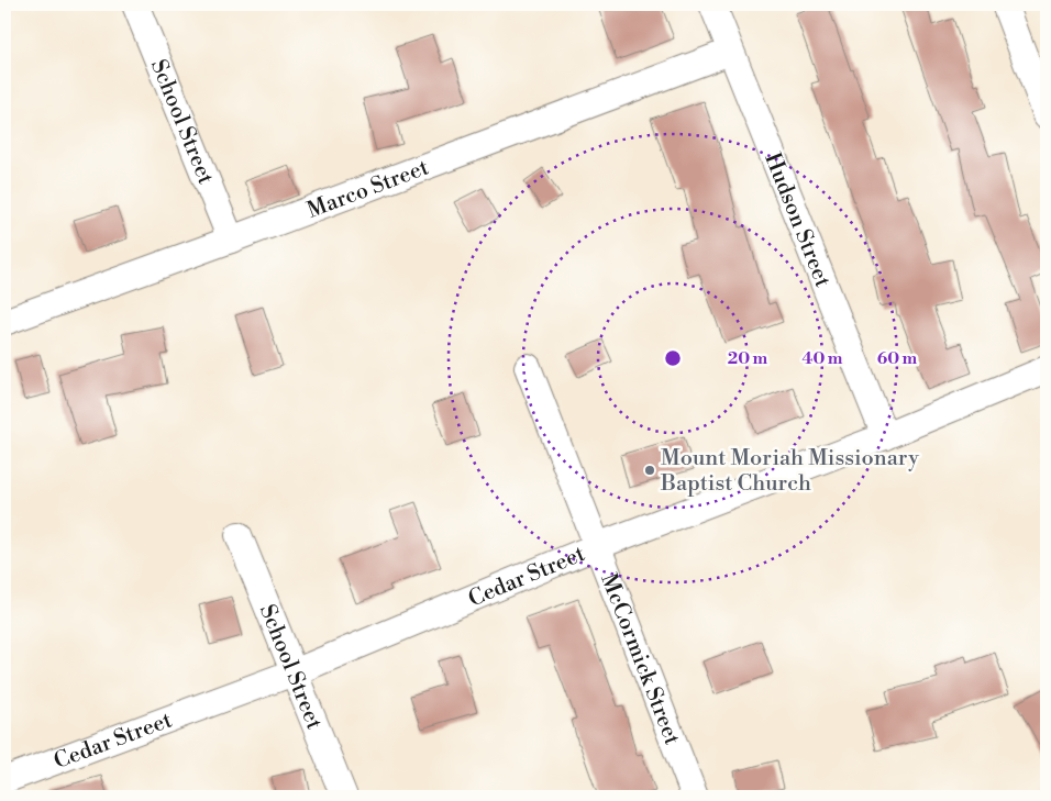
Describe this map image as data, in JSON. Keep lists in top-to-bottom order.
{
  "streets": {
    "street": [
      "School Street",
      "Marco Street",
      "Hudson Street",
      "Cedar Street",
      "McCormick Street"
    ]
  },
  "crossings": [
    ["School Street", "Marco Street"],
    ["School Street", "Cedar Street"],
    ["Marco Street", "Hudson Street"],
    ["Hudson Street", "Cedar Street"],
    ["Cedar Street", "McCormick Street"]
  ],
  "places": ["Mount Moriah Missionary Baptist Church"],
  "rings": ["20 m", "40 m", "60 m"]
}
